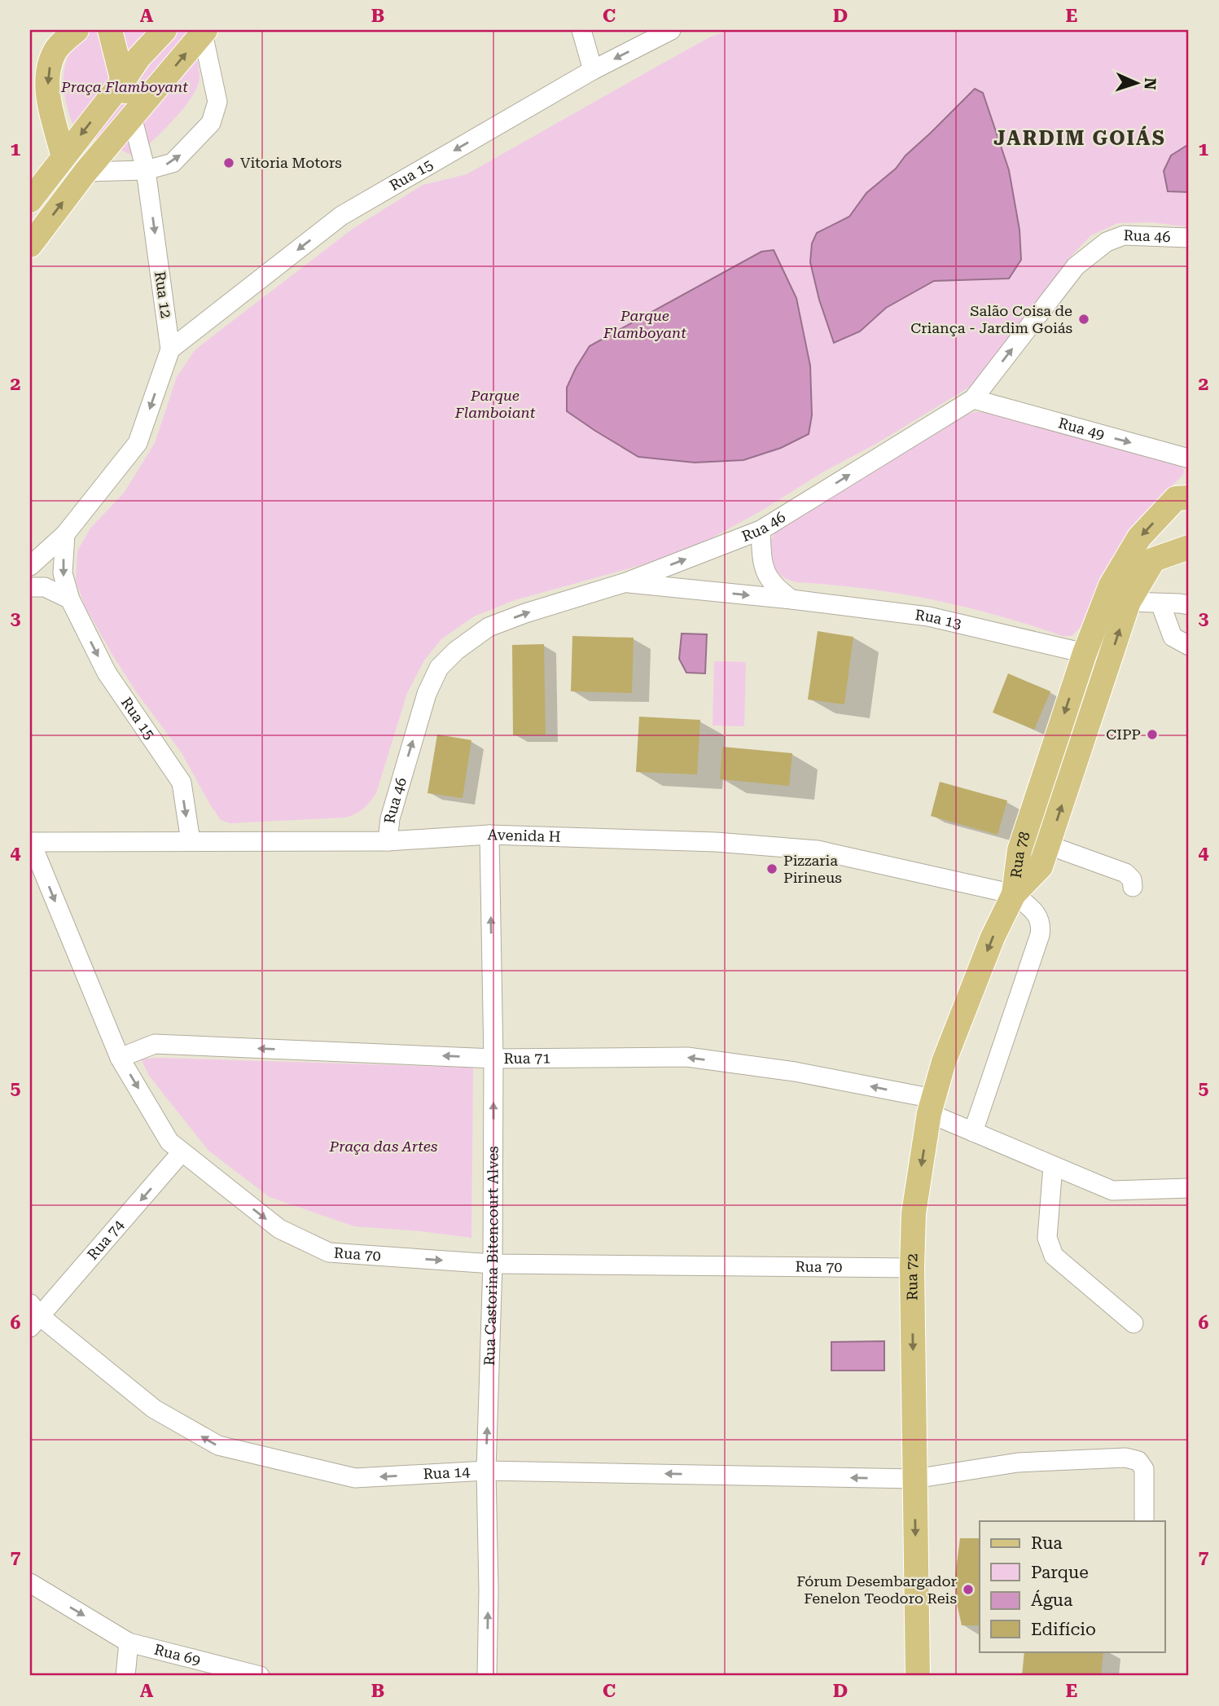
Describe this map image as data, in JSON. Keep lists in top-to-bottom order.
{
  "streets": {
    "main road": ["Rua 12", "Rua 78", "Rua 72"],
    "street": [
      "Rua 15",
      "Rua 46",
      "Rua 49",
      "Rua 13",
      "Avenida H",
      "Rua 71",
      "Rua 74",
      "Rua 70",
      "Rua Castorina Bitencourt Alves",
      "Rua 14",
      "Rua 69"
    ]
  },
  "crossings": [
    ["Rua 15", "Rua 12"],
    ["Rua 15", "Avenida H"],
    ["Rua 46", "Rua 49"],
    ["Rua 46", "Rua 13"],
    ["Rua 46", "Avenida H"],
    ["Rua 13", "Rua 78"],
    ["Avenida H", "Rua 78"],
    ["Avenida H", "Rua 70"],
    ["Avenida H", "Rua Castorina Bitencourt Alves"],
    ["Avenida H", "Rua 72"],
    ["Rua 78", "Rua 72"],
    ["Rua 71", "Rua 70"],
    ["Rua 71", "Rua Castorina Bitencourt Alves"],
    ["Rua 71", "Rua 72"],
    ["Rua 74", "Rua 70"],
    ["Rua 74", "Rua 14"],
    ["Rua 70", "Rua Castorina Bitencourt Alves"],
    ["Rua 70", "Rua 72"],
    ["Rua Castorina Bitencourt Alves", "Rua 14"],
    ["Rua 72", "Rua 14"]
  ],
  "one_way": [
    "Rua 46",
    "Rua 12",
    "Rua 49",
    "Rua 13",
    "Rua 71",
    "Rua 74",
    "Rua 70",
    "Rua Castorina Bitencourt Alves",
    "Rua 72",
    "Rua 14",
    "Rua 69"
  ],
  "districts": ["JARDIM GOIÁS"],
  "parks": [
    "Praça Flamboyant",
    "Parque Flamboyant",
    "Parque Flamboiant",
    "Praça das Artes"
  ],
  "places": [
    "Vitoria Motors",
    "Salão Coisa de Criança - Jardim Goiás",
    "CIPP",
    "Pizzaria Pirineus",
    "Fórum Desembargador Fenelon Teodoro Reis"
  ],
  "legend": [
    "Rua",
    "Parque",
    "Água",
    "Edifício"
  ],
  "north": "right",
  "grid": {
    "columns": [
      "A",
      "B",
      "C",
      "D",
      "E"
    ],
    "rows": [
      "1",
      "2",
      "3",
      "4",
      "5",
      "6",
      "7"
    ]
  }
}
